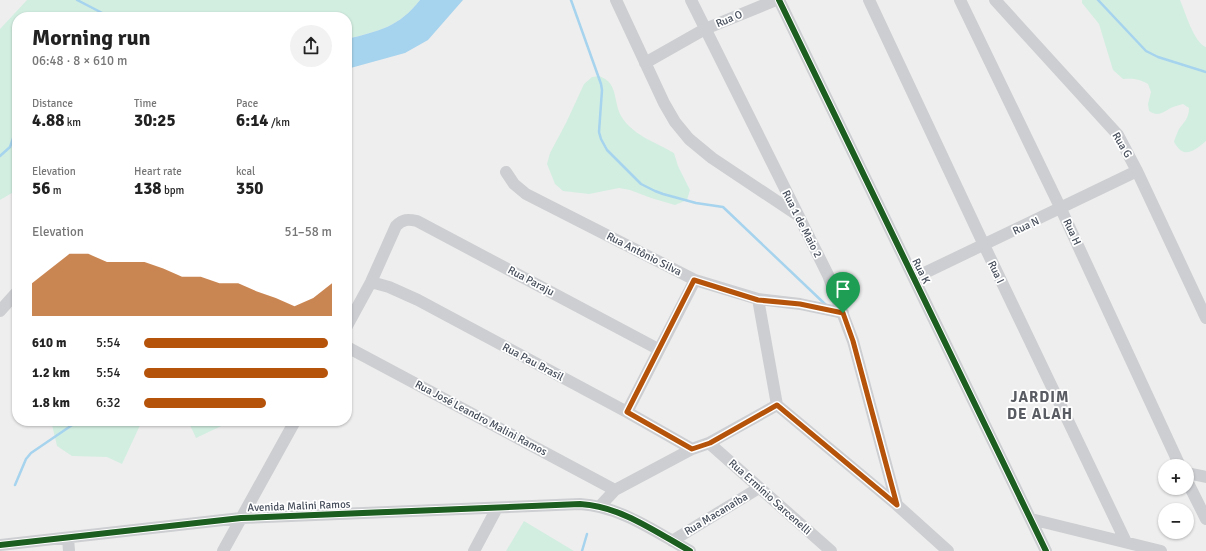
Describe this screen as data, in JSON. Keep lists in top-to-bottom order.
{
  "streets": {
    "street": [
      "Rua O",
      "Rua G",
      "Rua 1 de Maio 2",
      "Rua N",
      "Rua H",
      "Rua Antônio Silva",
      "Rua K",
      "Rua I",
      "Rua Paraju",
      "Rua Pau Brasil",
      "Rua José Leandro Malini Ramos",
      "Rua Ermínio Sarcenelli",
      "Avenida Malini Ramos",
      "Rua Macanaíba"
    ]
  },
  "crossings": [
    ["Rua O", "Rua 1 de Maio 2"],
    ["Rua G", "Rua N"],
    ["Rua 1 de Maio 2", "Rua Antônio Silva"],
    ["Rua N", "Rua H"],
    ["Rua N", "Rua K"],
    ["Rua N", "Rua I"],
    ["Rua Paraju", "Rua Pau Brasil"],
    ["Rua Ermínio Sarcenelli", "Rua Macanaíba"],
    ["Avenida Malini Ramos", "Rua Macanaíba"]
  ],
  "districts": ["JARDIM DE ALAH"],
  "page": {
    "heading": ["Morning run", "06:48 · 8 × 610 m"],
    "stats": [
      ["Distance", "4.88 km"],
      ["Time", "30:25"],
      ["Pace", "6:14 /km"],
      ["Elevation", "56 m"],
      ["Heart rate", "138 bpm"],
      ["kcal", "350"]
    ],
    "chart": ["Elevation", "51–58 m"],
    "list": [
      {
        "name": "610 m",
        "note": "5:54"
      },
      {
        "name": "1.2 km",
        "note": "5:54"
      },
      {
        "name": "1.8 km",
        "note": "6:32"
      }
    ],
    "map_buttons": ["+", "−"]
  }
}
